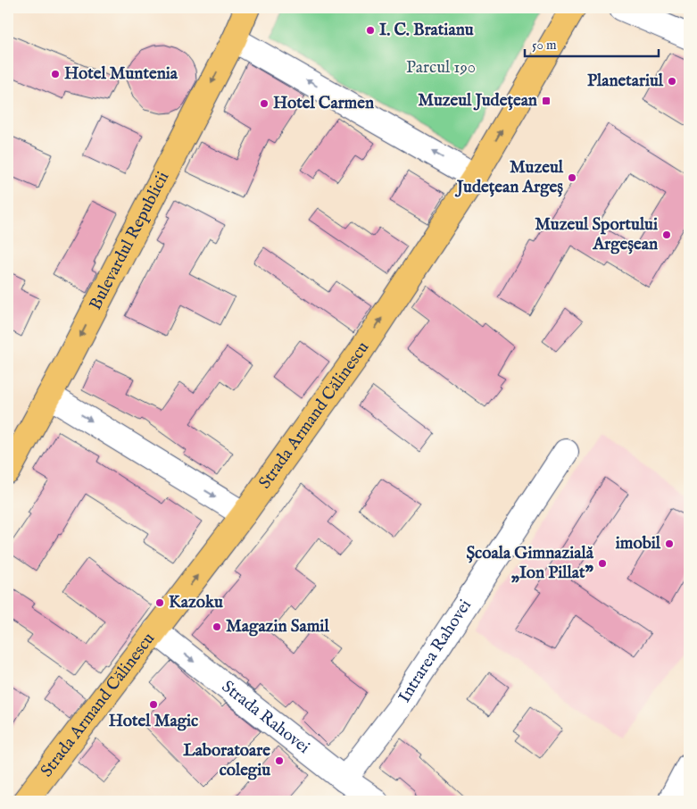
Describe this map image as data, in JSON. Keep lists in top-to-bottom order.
{
  "streets": {
    "main road": ["Bulevardul Republicii", "Strada Armand Călinescu"],
    "street": ["Intrarea Rahovei", "Strada Rahovei"]
  },
  "crossings": [
    ["Strada Armand Călinescu", "Strada Rahovei"],
    ["Intrarea Rahovei", "Strada Rahovei"]
  ],
  "one_way": ["Bulevardul Republicii", "Strada Armand Călinescu", "Strada Rahovei"],
  "parks": ["Parcul 190"],
  "places": {
    "other": [
      "I. C. Bratianu",
      "Hotel Muntenia",
      "Planetariul",
      "Hotel Carmen",
      "Muzeul Județean Argeș",
      "Muzeul Sportului Argeșean",
      "imobil",
      "Școala Gimnazială „Ion Pillat”",
      "Kazoku",
      "Magazin Samil",
      "Hotel Magic",
      "Laboratoare colegiu"
    ],
    "transit": ["Muzeul Județean"]
  },
  "scale_bar": "50 m"
}
